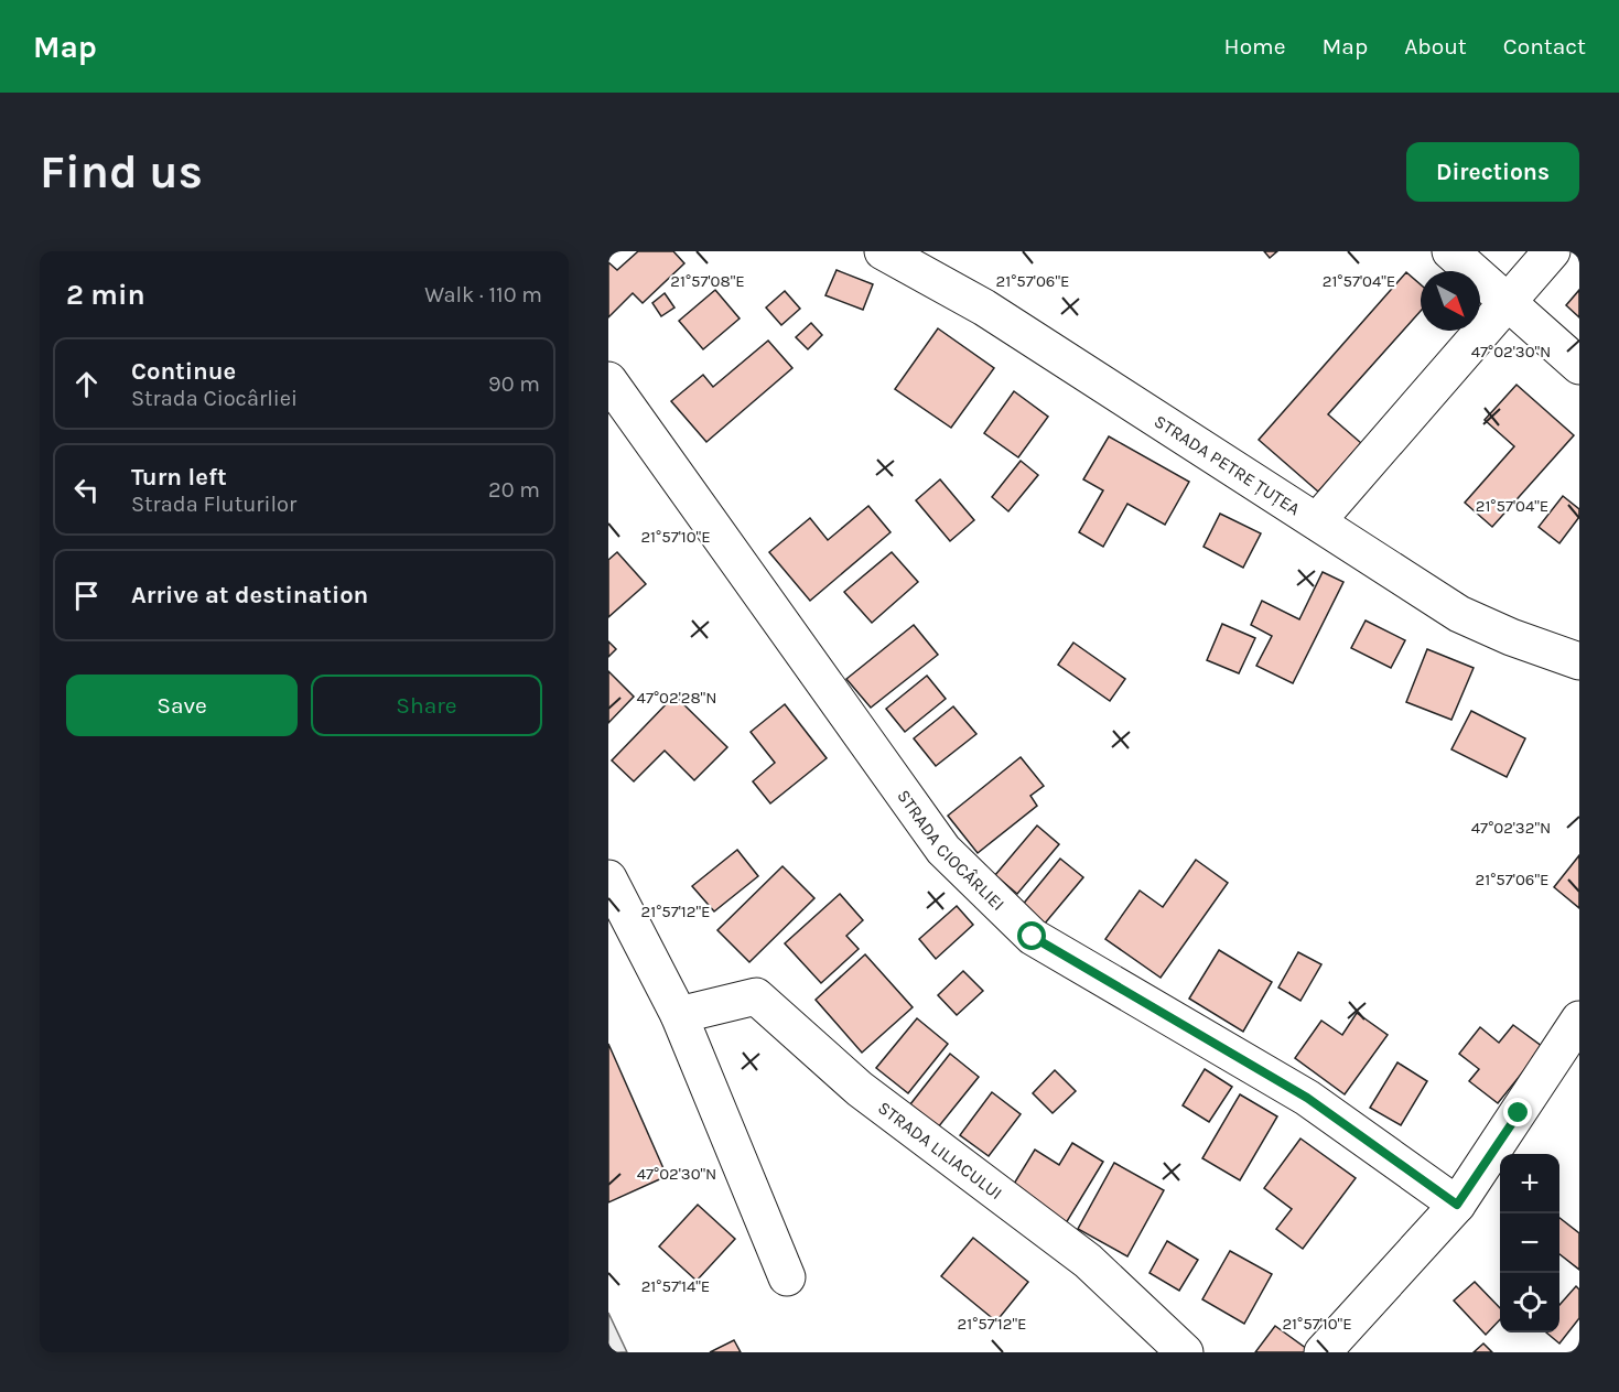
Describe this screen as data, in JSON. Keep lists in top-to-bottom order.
{
  "streets": {
    "street": ["STRADA PETRE ȚUȚEA", "STRADA CIOCÂRLIEI", "STRADA LILIACULUI"]
  },
  "north": "bottom right",
  "page": {
    "header": "Map",
    "nav": [
      "Home",
      "Map",
      "About",
      "Contact"
    ],
    "buttons": [
      "Directions",
      ["Save", "Share"]
    ],
    "title": "Find us",
    "heading": ["2 min", "Walk · 110 m"],
    "list": [
      ["Continue", "Strada Ciocârliei", "90 m"],
      ["Turn left", "Strada Fluturilor", "20 m"],
      "Arrive at destination"
    ],
    "map_buttons": ["+", "−"]
  },
  "coordinates": [
    "21°57'08\"E",
    "21°57'06\"E",
    "21°57'04\"E",
    "47°02'30\"N",
    "21°57'10\"E",
    "47°02'28\"N",
    "47°02'32\"N",
    "21°57'12\"E",
    "21°57'14\"E"
  ]
}
